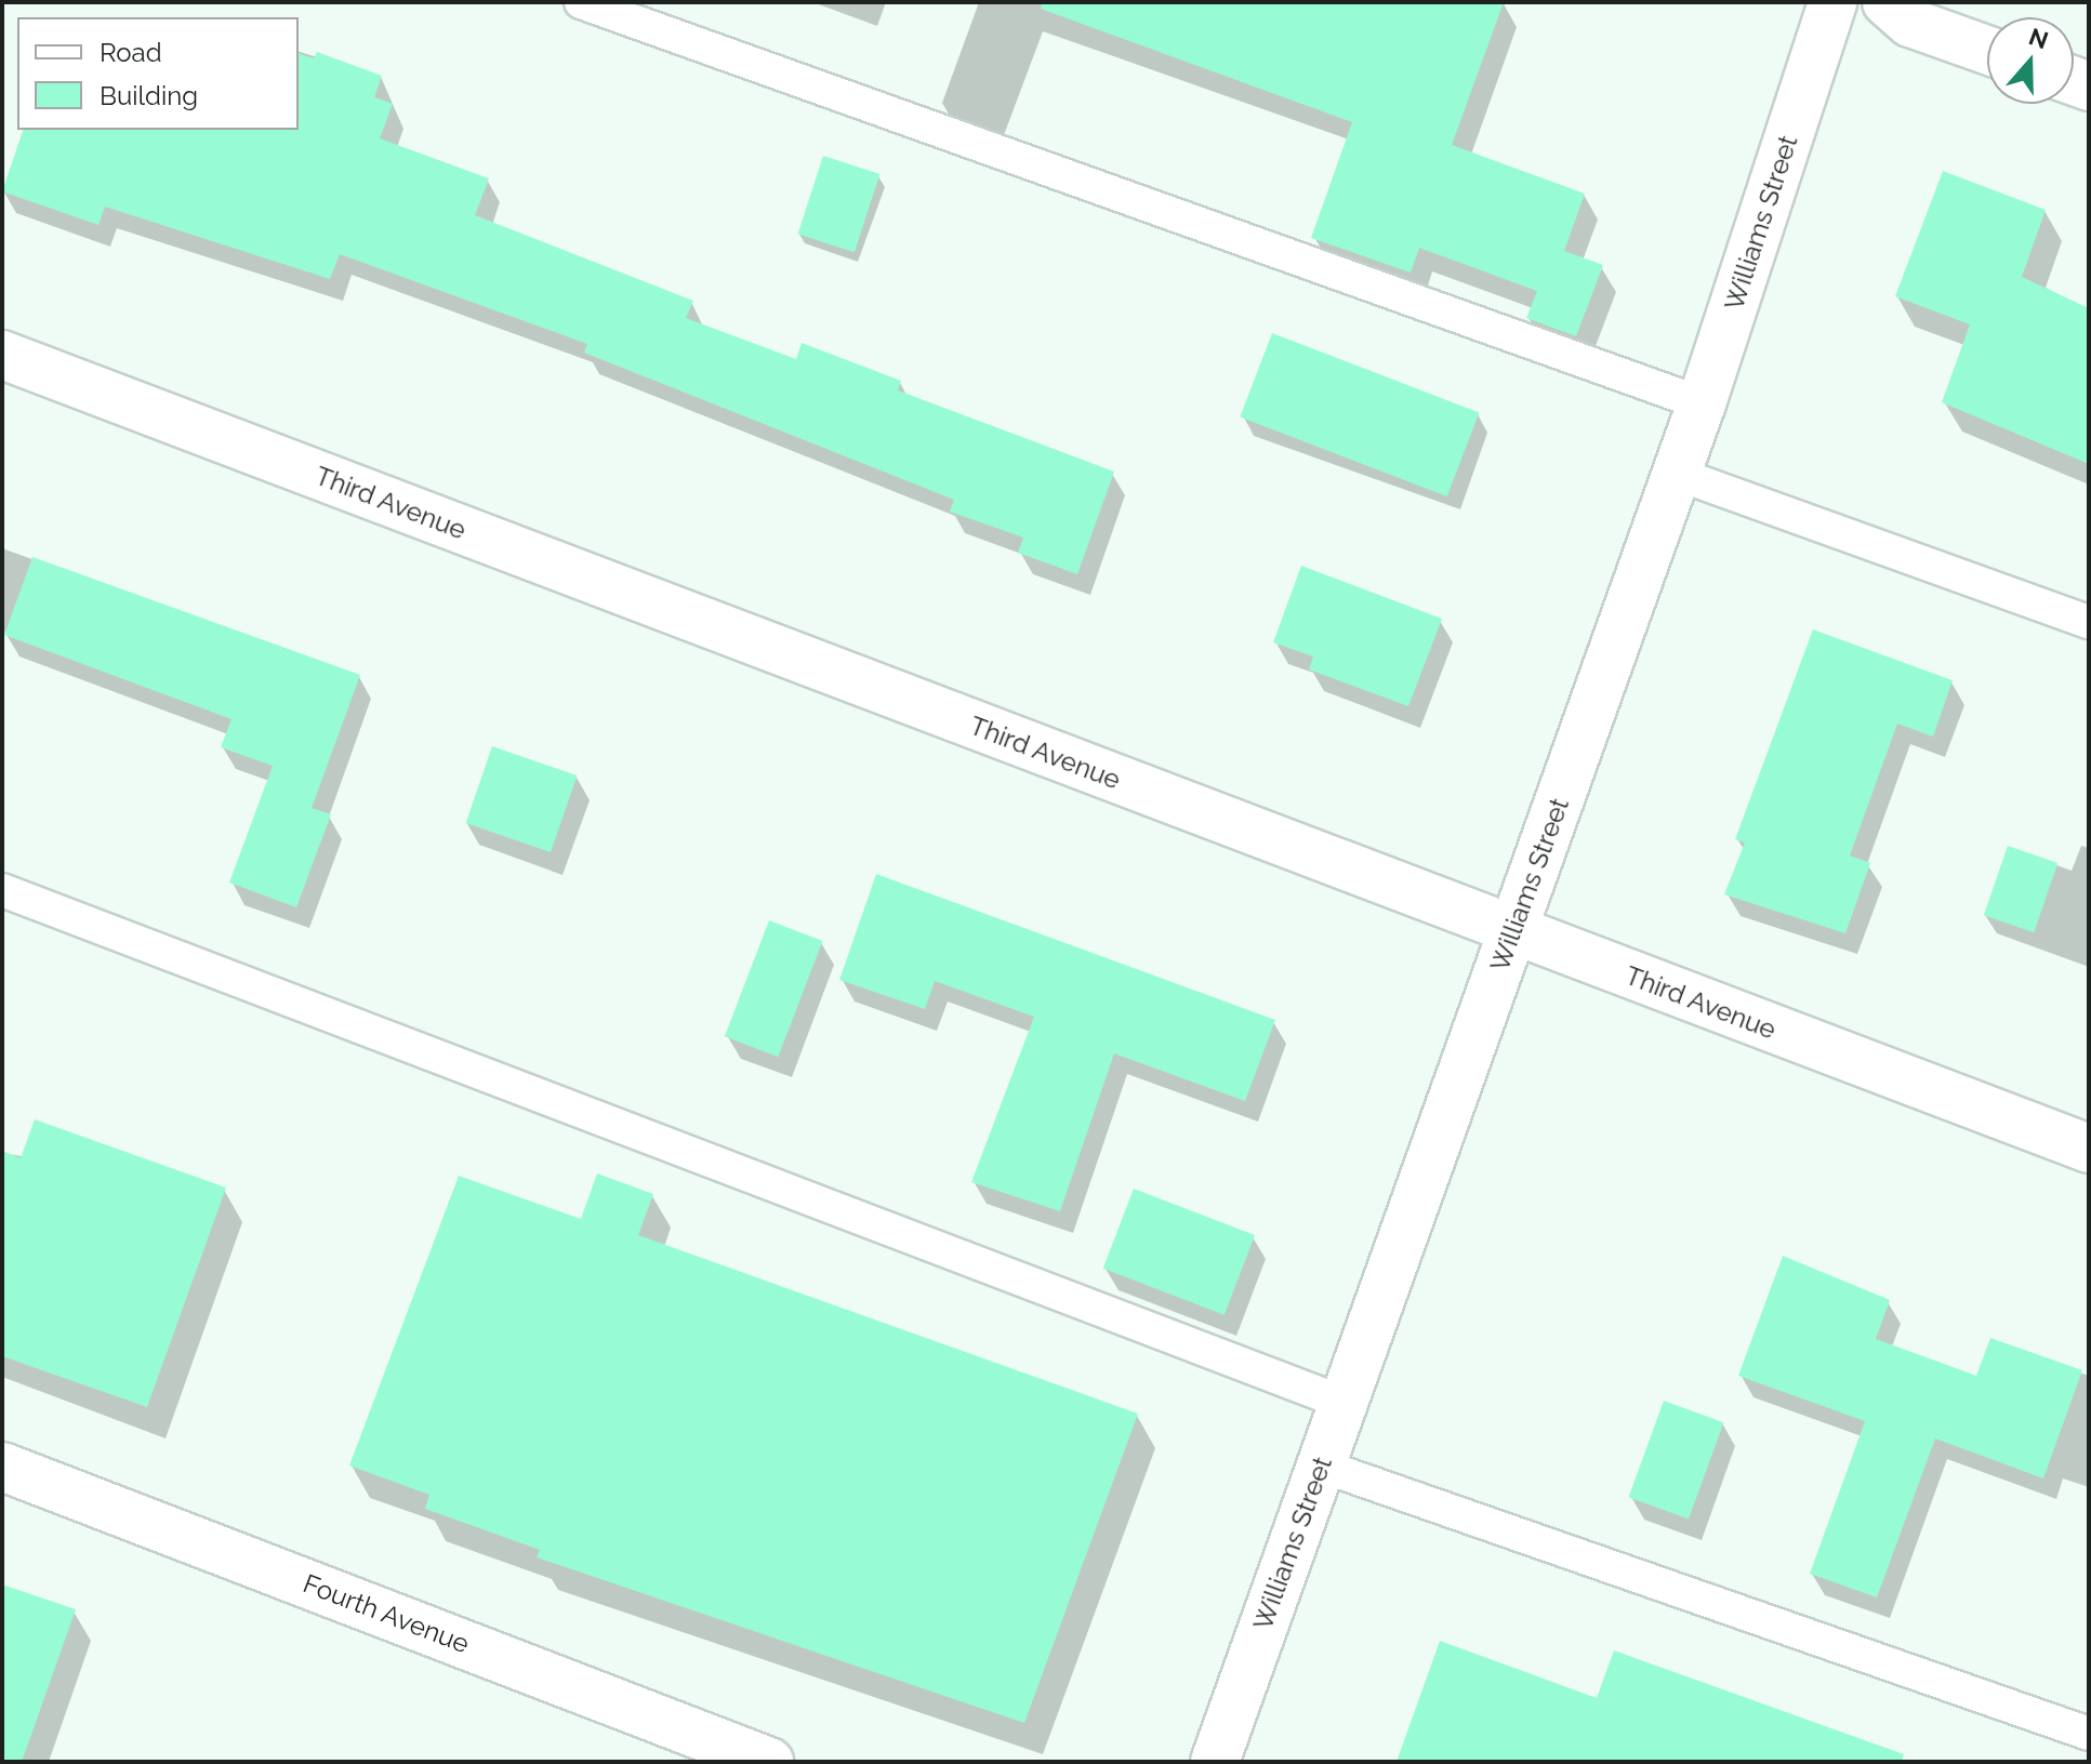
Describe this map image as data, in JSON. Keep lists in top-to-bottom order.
{
  "streets": {
    "street": ["Williams Street", "Third Avenue", "Fourth Avenue"]
  },
  "crossings": [
    ["Williams Street", "Third Avenue"]
  ],
  "legend": ["Road", "Building"],
  "north": "top"
}
